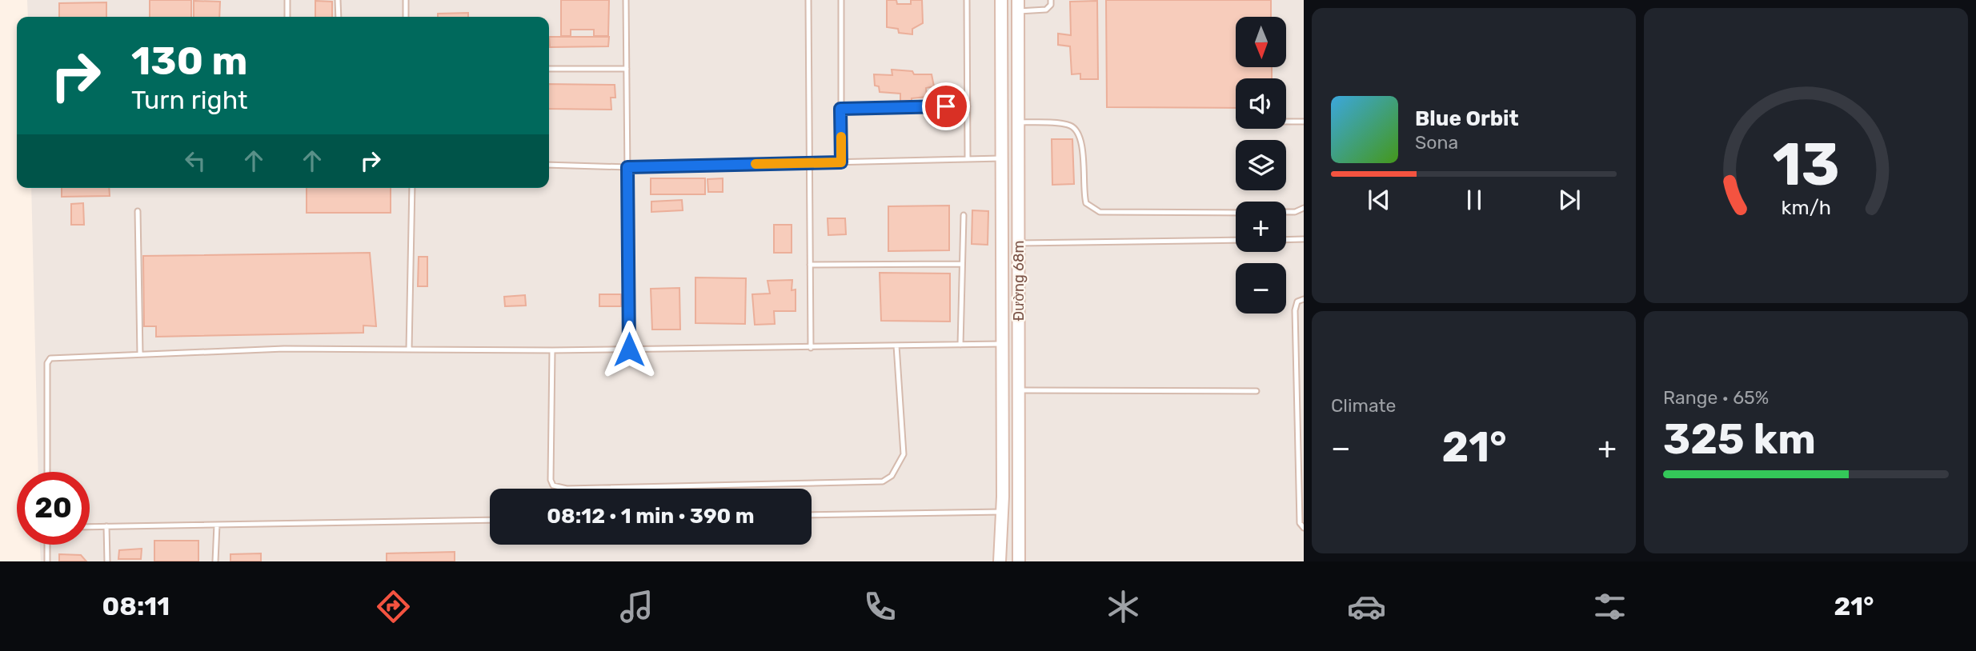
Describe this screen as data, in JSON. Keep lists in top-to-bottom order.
{
  "streets": {
    "street": ["Đường 68m"]
  },
  "north": "bottom",
  "page": {
    "map_buttons": ["+", "−"],
    "turn": ["130 m", "Turn right"],
    "song": ["Blue Orbit", "Sona"],
    "tile": [
      "Climate",
      ["Range · 65%", "325 km"]
    ],
    "heat": ["−", "21°", "+"],
    "limit": "20",
    "trip": "08:12 · 1 min · 390 m",
    "tabs": ["08:11", "21°"],
    "gauge": ["13", "km/h"]
  }
}
